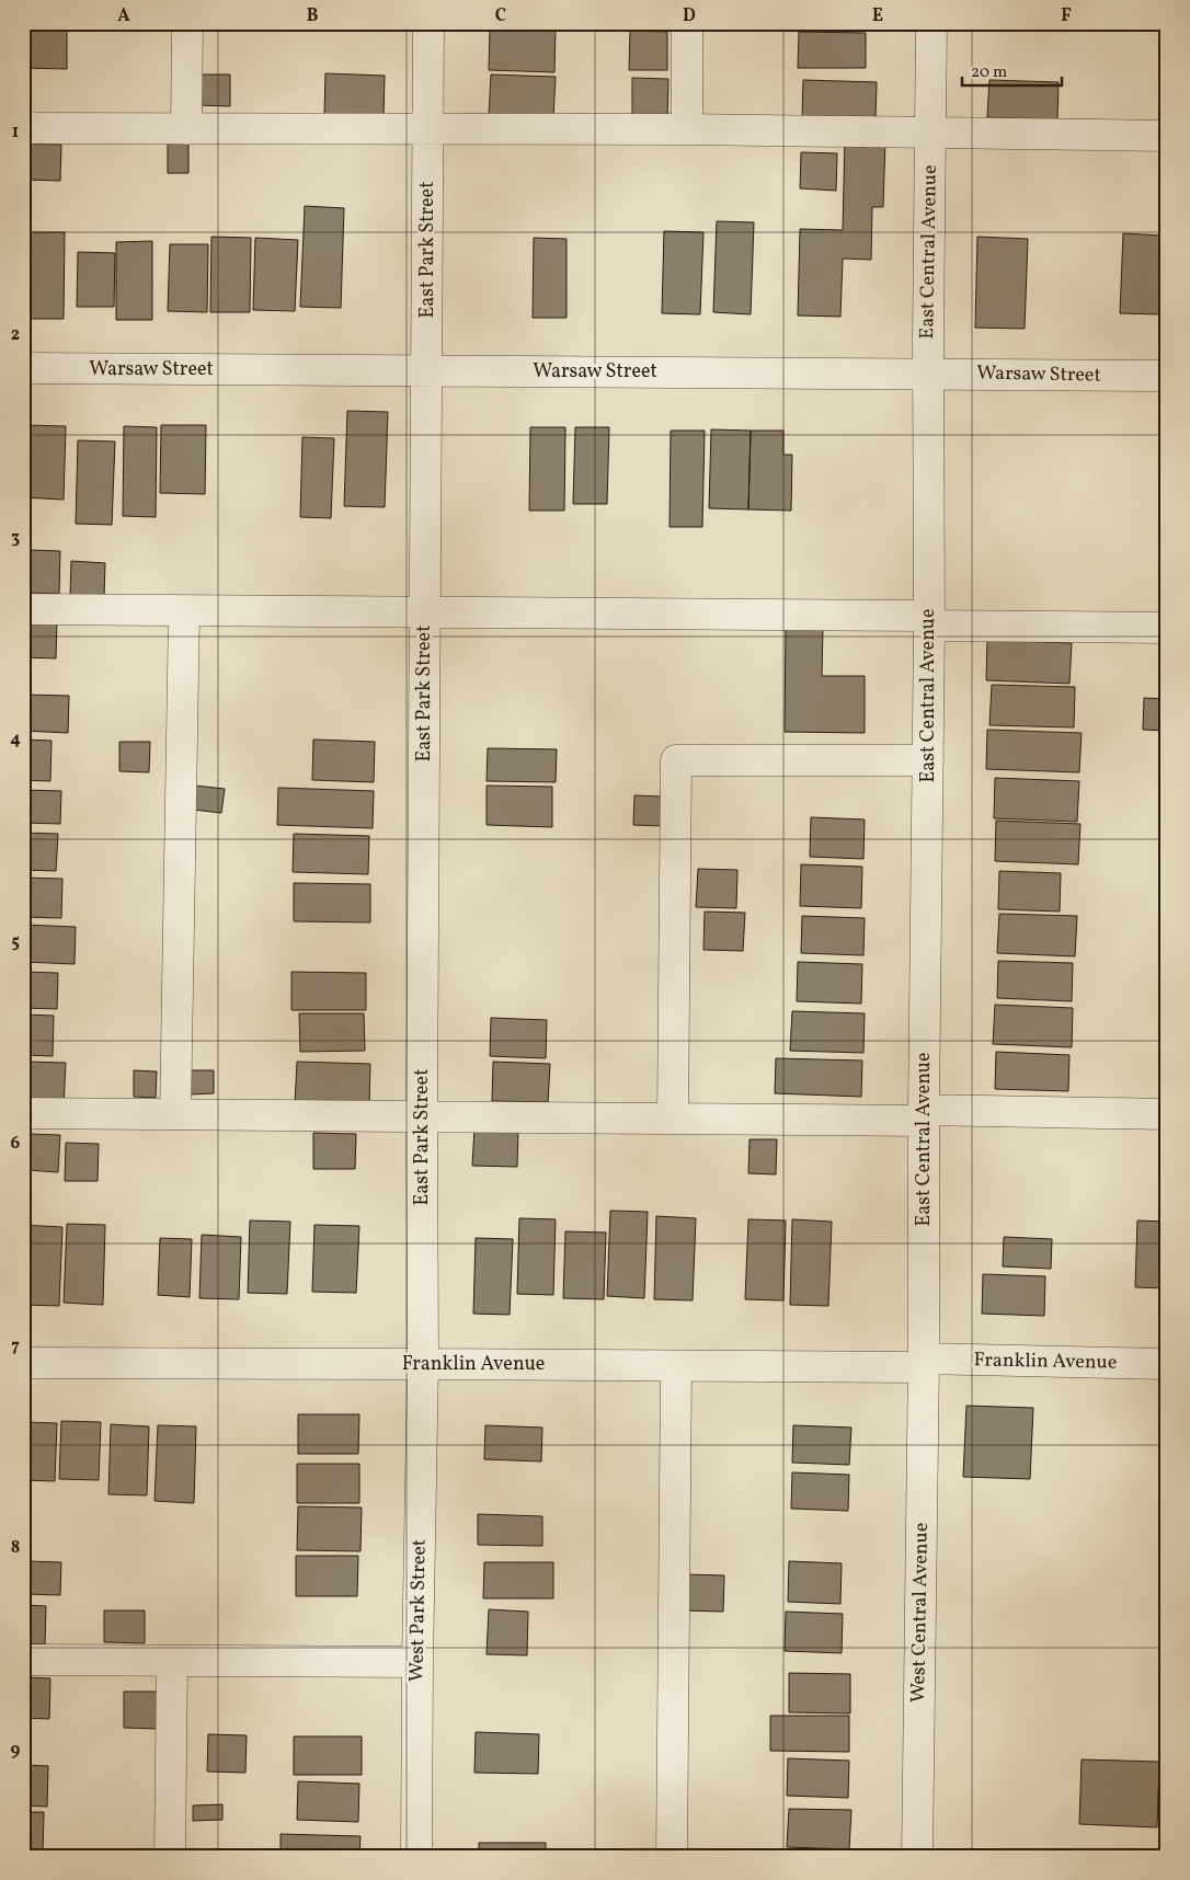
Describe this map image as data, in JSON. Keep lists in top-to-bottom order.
{
  "streets": {
    "street": [
      "East Park Street",
      "East Central Avenue",
      "Warsaw Street",
      "Franklin Avenue",
      "West Park Street",
      "West Central Avenue"
    ]
  },
  "crossings": [
    ["East Park Street", "Warsaw Street"],
    ["East Park Street", "Franklin Avenue"],
    ["East Park Street", "West Park Street"],
    ["East Central Avenue", "Warsaw Street"],
    ["East Central Avenue", "Franklin Avenue"],
    ["East Central Avenue", "West Central Avenue"],
    ["Franklin Avenue", "West Park Street"],
    ["Franklin Avenue", "West Central Avenue"]
  ],
  "scale_bar": "20 m",
  "grid": {
    "columns": [
      "A",
      "B",
      "C",
      "D",
      "E",
      "F"
    ],
    "rows": [
      "1",
      "2",
      "3",
      "4",
      "5",
      "6",
      "7",
      "8",
      "9"
    ]
  }
}
